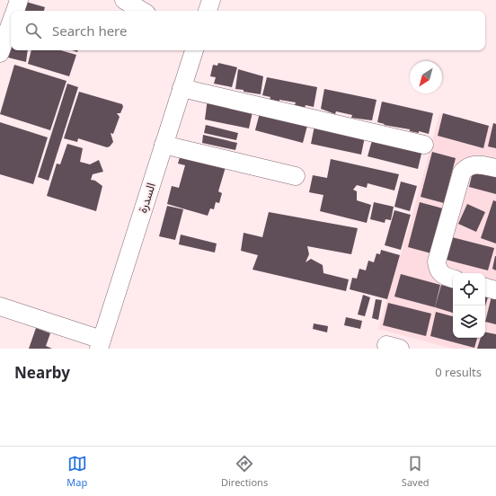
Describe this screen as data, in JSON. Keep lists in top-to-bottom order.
{
  "streets": {
    "street": ["السدرة"]
  },
  "north": "bottom left",
  "page": {
    "search": "Search here",
    "heading": ["Nearby", "0 results"],
    "nav": ["Map", "Directions", "Saved"]
  }
}
